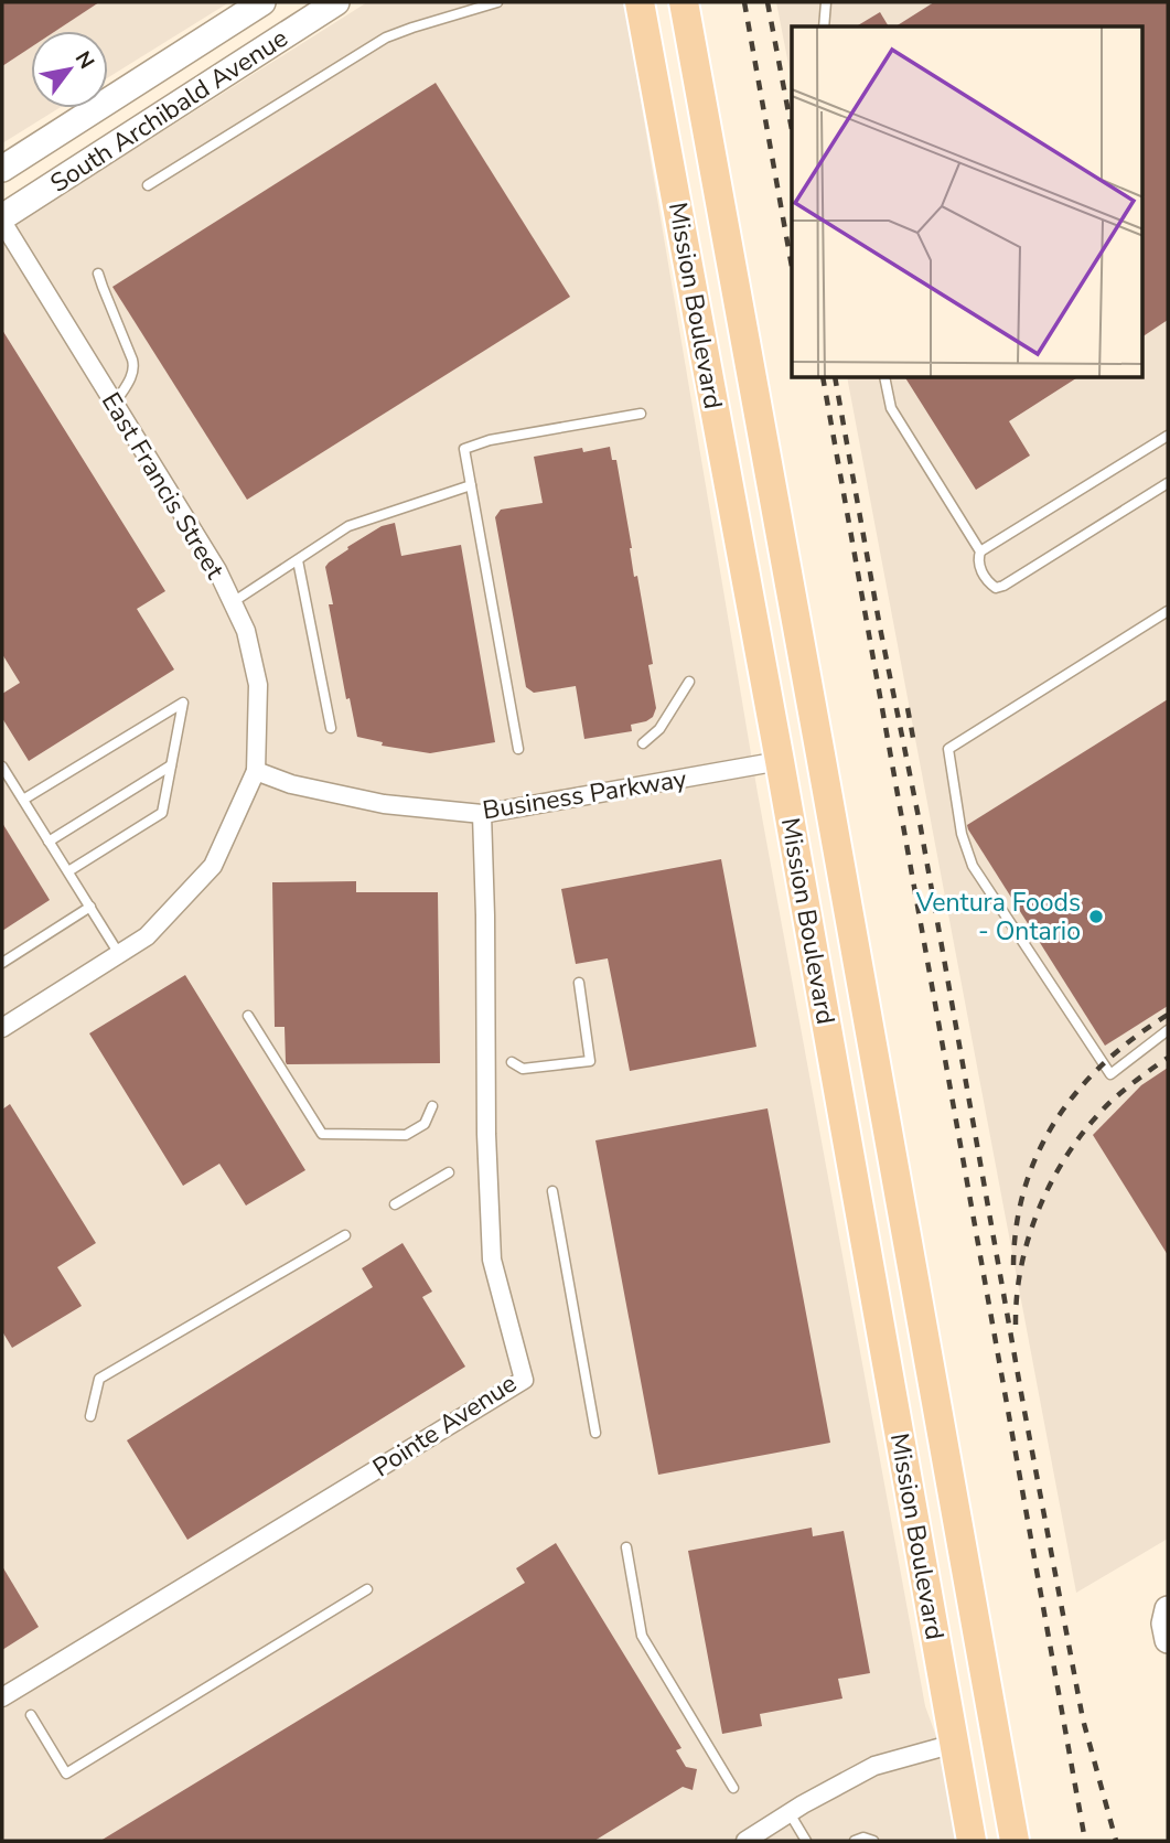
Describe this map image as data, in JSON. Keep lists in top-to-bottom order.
{
  "streets": {
    "main road": ["South Archibald Avenue", "Mission Boulevard"],
    "street": ["East Francis Street", "Business Parkway", "Pointe Avenue"]
  },
  "crossings": [
    ["South Archibald Avenue", "East Francis Street"],
    ["Mission Boulevard", "Business Parkway"],
    ["East Francis Street", "Business Parkway"],
    ["Business Parkway", "Pointe Avenue"]
  ],
  "places": ["Ventura Foods - Ontario"],
  "north": "top right"
}
